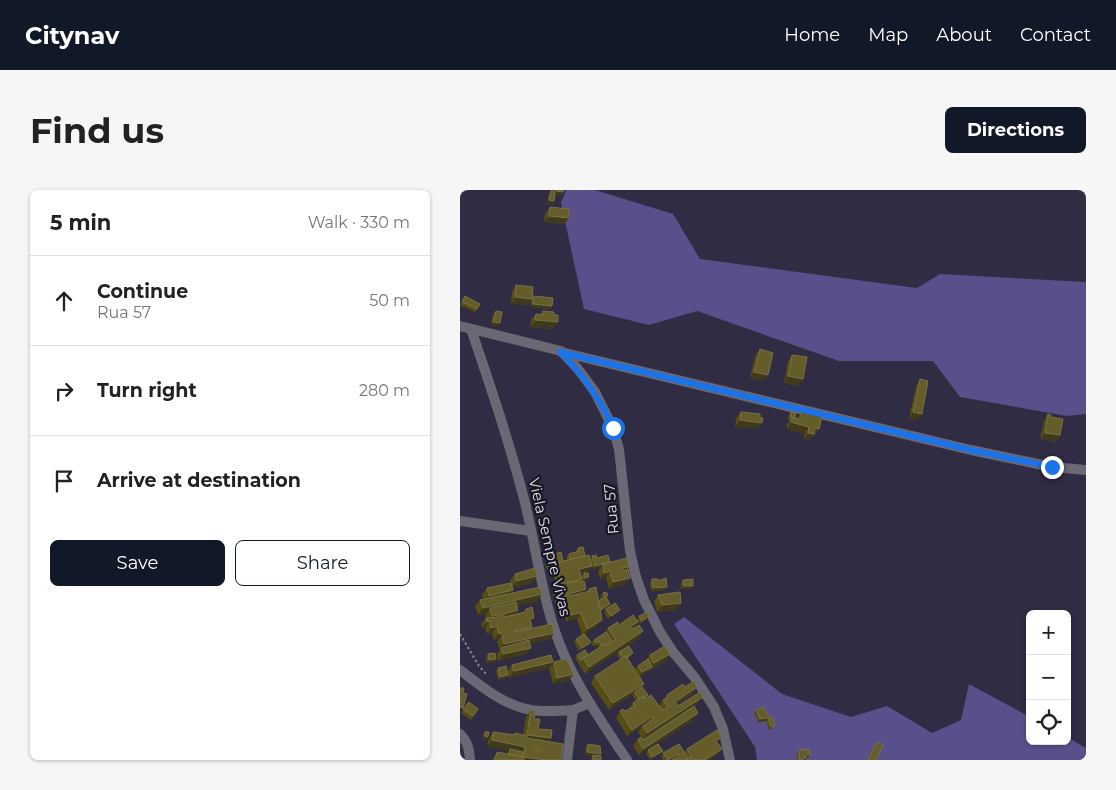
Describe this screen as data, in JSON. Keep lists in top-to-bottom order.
{
  "streets": {
    "street": ["Rua 57", "Viela Sempre Vivas"]
  },
  "crossings": [
    ["Rua 57", "Viela Sempre Vivas"]
  ],
  "page": {
    "header": "Citynav",
    "nav": [
      "Home",
      "Map",
      "About",
      "Contact"
    ],
    "buttons": [
      "Directions",
      ["Save", "Share"]
    ],
    "title": "Find us",
    "heading": ["5 min", "Walk · 330 m"],
    "list": [
      ["Continue", "Rua 57", "50 m"],
      ["Turn right", "280 m"],
      "Arrive at destination"
    ],
    "map_buttons": ["+", "−"]
  }
}
